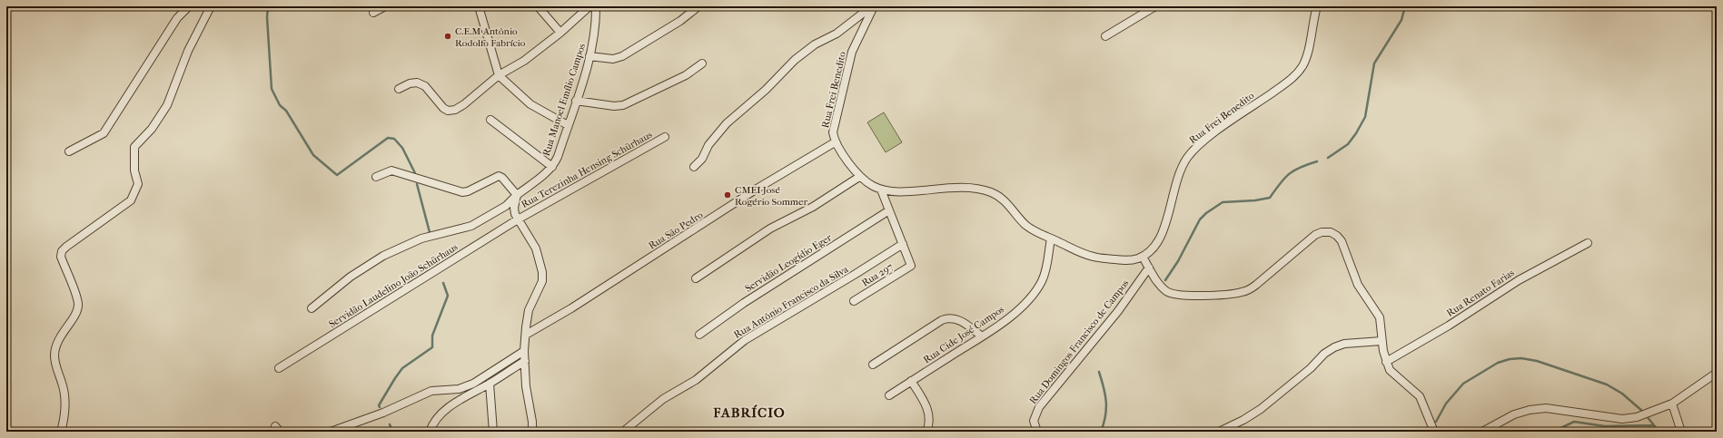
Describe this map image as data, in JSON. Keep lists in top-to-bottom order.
{
  "streets": {
    "street": [
      "Rua Frei Benedito",
      "Rua Manoel Emílio Campos",
      "Rua Terezinha Hensing Schürhaus",
      "Rua São Pedro",
      "Servidão Leogídio Eger",
      "Rua 297",
      "Servidão Laudelino João Schürhaus",
      "Rua Renato Farias",
      "Rua Antônio Francisco da Silva",
      "Rua Cide José Campos",
      "Rua Domingos Francisco de Campos"
    ]
  },
  "crossings": [
    ["Rua Frei Benedito", "Rua São Pedro"],
    ["Rua Frei Benedito", "Rua Cide José Campos"],
    ["Rua Terezinha Hensing Schürhaus", "Servidão Laudelino João Schürhaus"],
    ["Rua 297", "Rua Antônio Francisco da Silva"]
  ],
  "districts": ["FABRÍCIO"],
  "places": ["C.E.M Antônio Rodolfo Fabrício", "CMEI José Rogério Sommer"]
}
